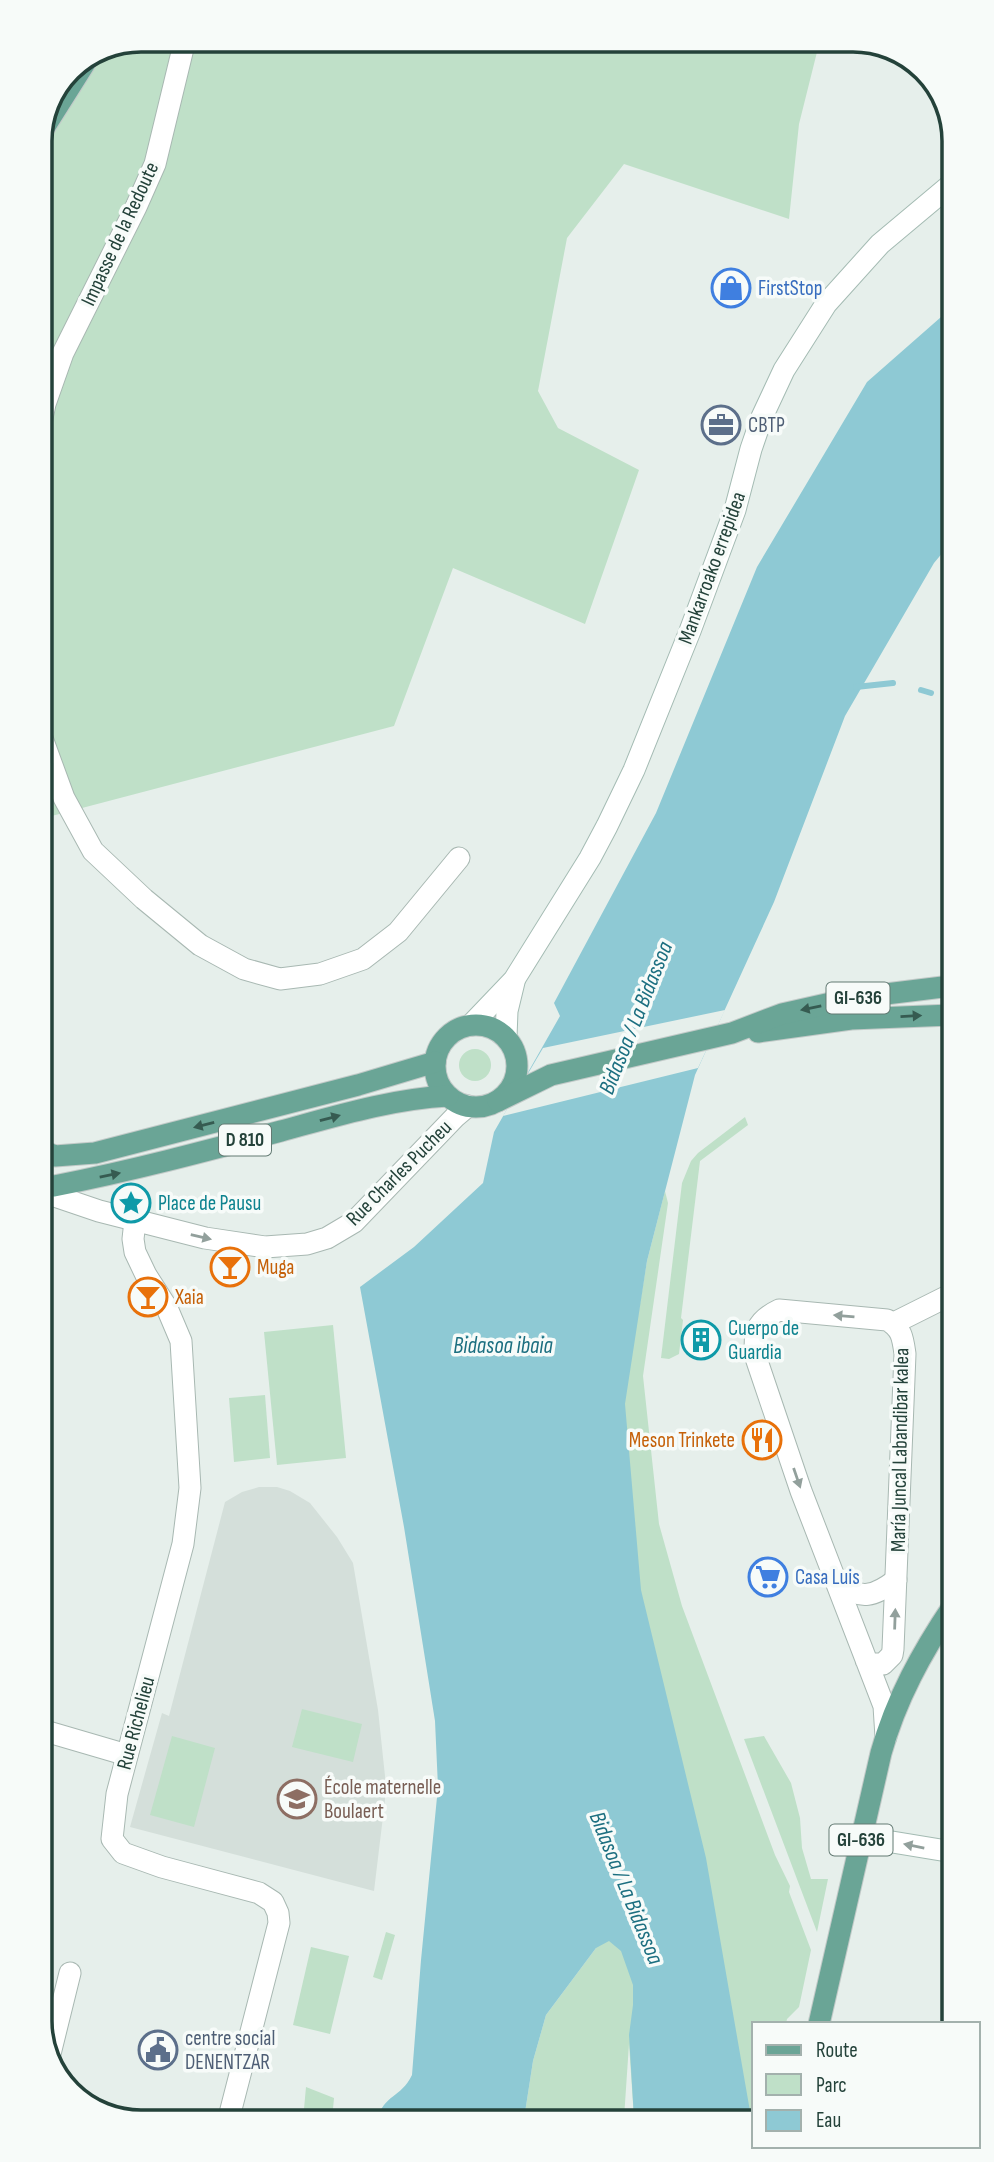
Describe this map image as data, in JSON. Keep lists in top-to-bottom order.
{
  "streets": {
    "main road": ["GI-636", "D 810"],
    "street": [
      "Impasse de la Redoute",
      "Mankarroako errepidea",
      "Rue Charles Pucheu",
      "María Juncal Labandibar kalea",
      "Rue Richelieu"
    ]
  },
  "crossings": [
    ["Mankarroako errepidea", "D 810"],
    ["Mankarroako errepidea", "Rue Charles Pucheu"],
    ["GI-636", "María Juncal Labandibar kalea"],
    ["D 810", "Rue Charles Pucheu"],
    ["Rue Charles Pucheu", "Rue Richelieu"]
  ],
  "one_way": ["Rue Charles Pucheu"],
  "water": ["Bidasoa / La Bidassoa", "Bidasoa ibaia"],
  "places": {
    "shop": ["FirstStop"],
    "office": ["CBTP"],
    "place": ["Place de Pausu"],
    "bar": ["Muga", "Xaia"],
    "building": ["Cuerpo de Guardia"],
    "restaurant": ["Meson Trinkete"],
    "supermarket": ["Casa Luis"],
    "school or university": ["École maternelle Boulaert"],
    "public building": ["centre social DENENTZAR"]
  },
  "legend": ["Route", "Parc", "Eau"]
}
